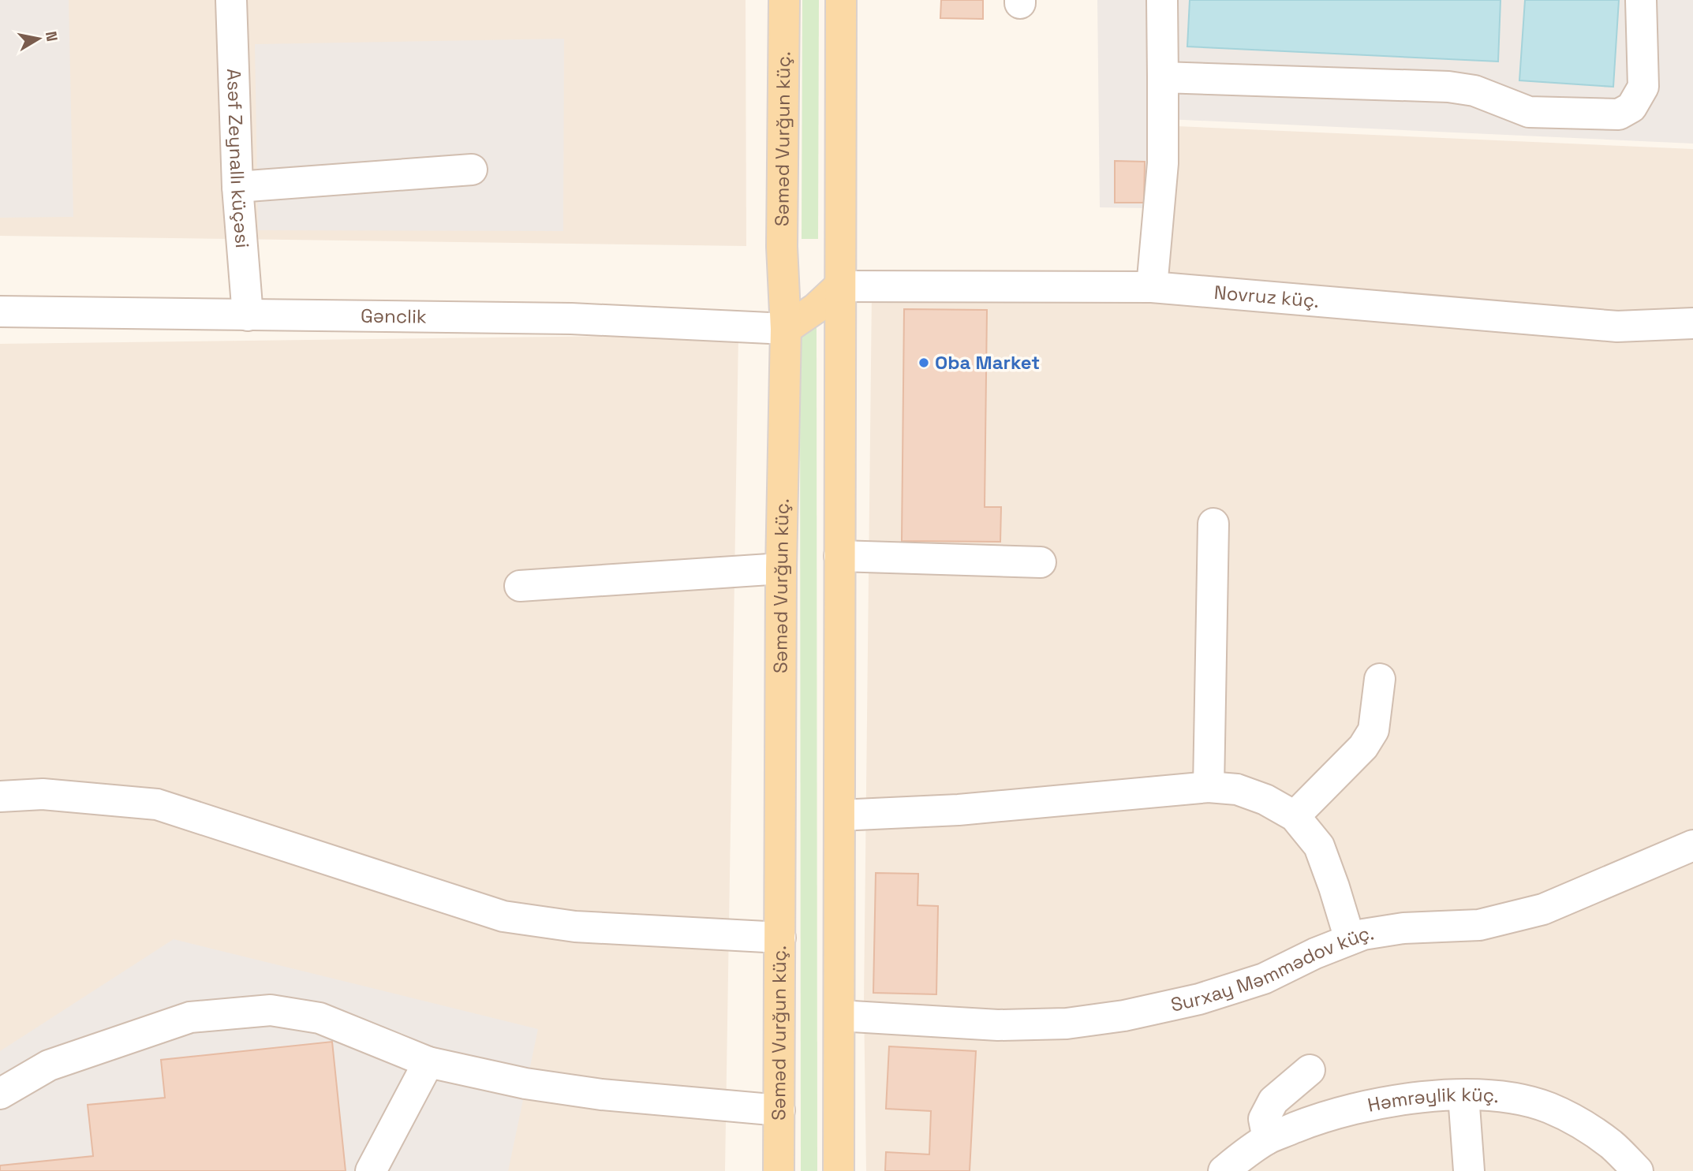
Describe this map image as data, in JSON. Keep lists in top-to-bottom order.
{
  "streets": {
    "main road": ["Səməd Vurğun küç."],
    "street": [
      "Asəf Zeynallı küçəsi",
      "Novruz küç.",
      "Gənclik",
      "Surxay Məmmədov küç.",
      "Həmrəylik küç."
    ]
  },
  "crossings": [
    ["Səməd Vurğun küç.", "Gənclik"],
    ["Asəf Zeynallı küçəsi", "Gənclik"]
  ],
  "places": ["Oba Market"],
  "north": "right"
}
